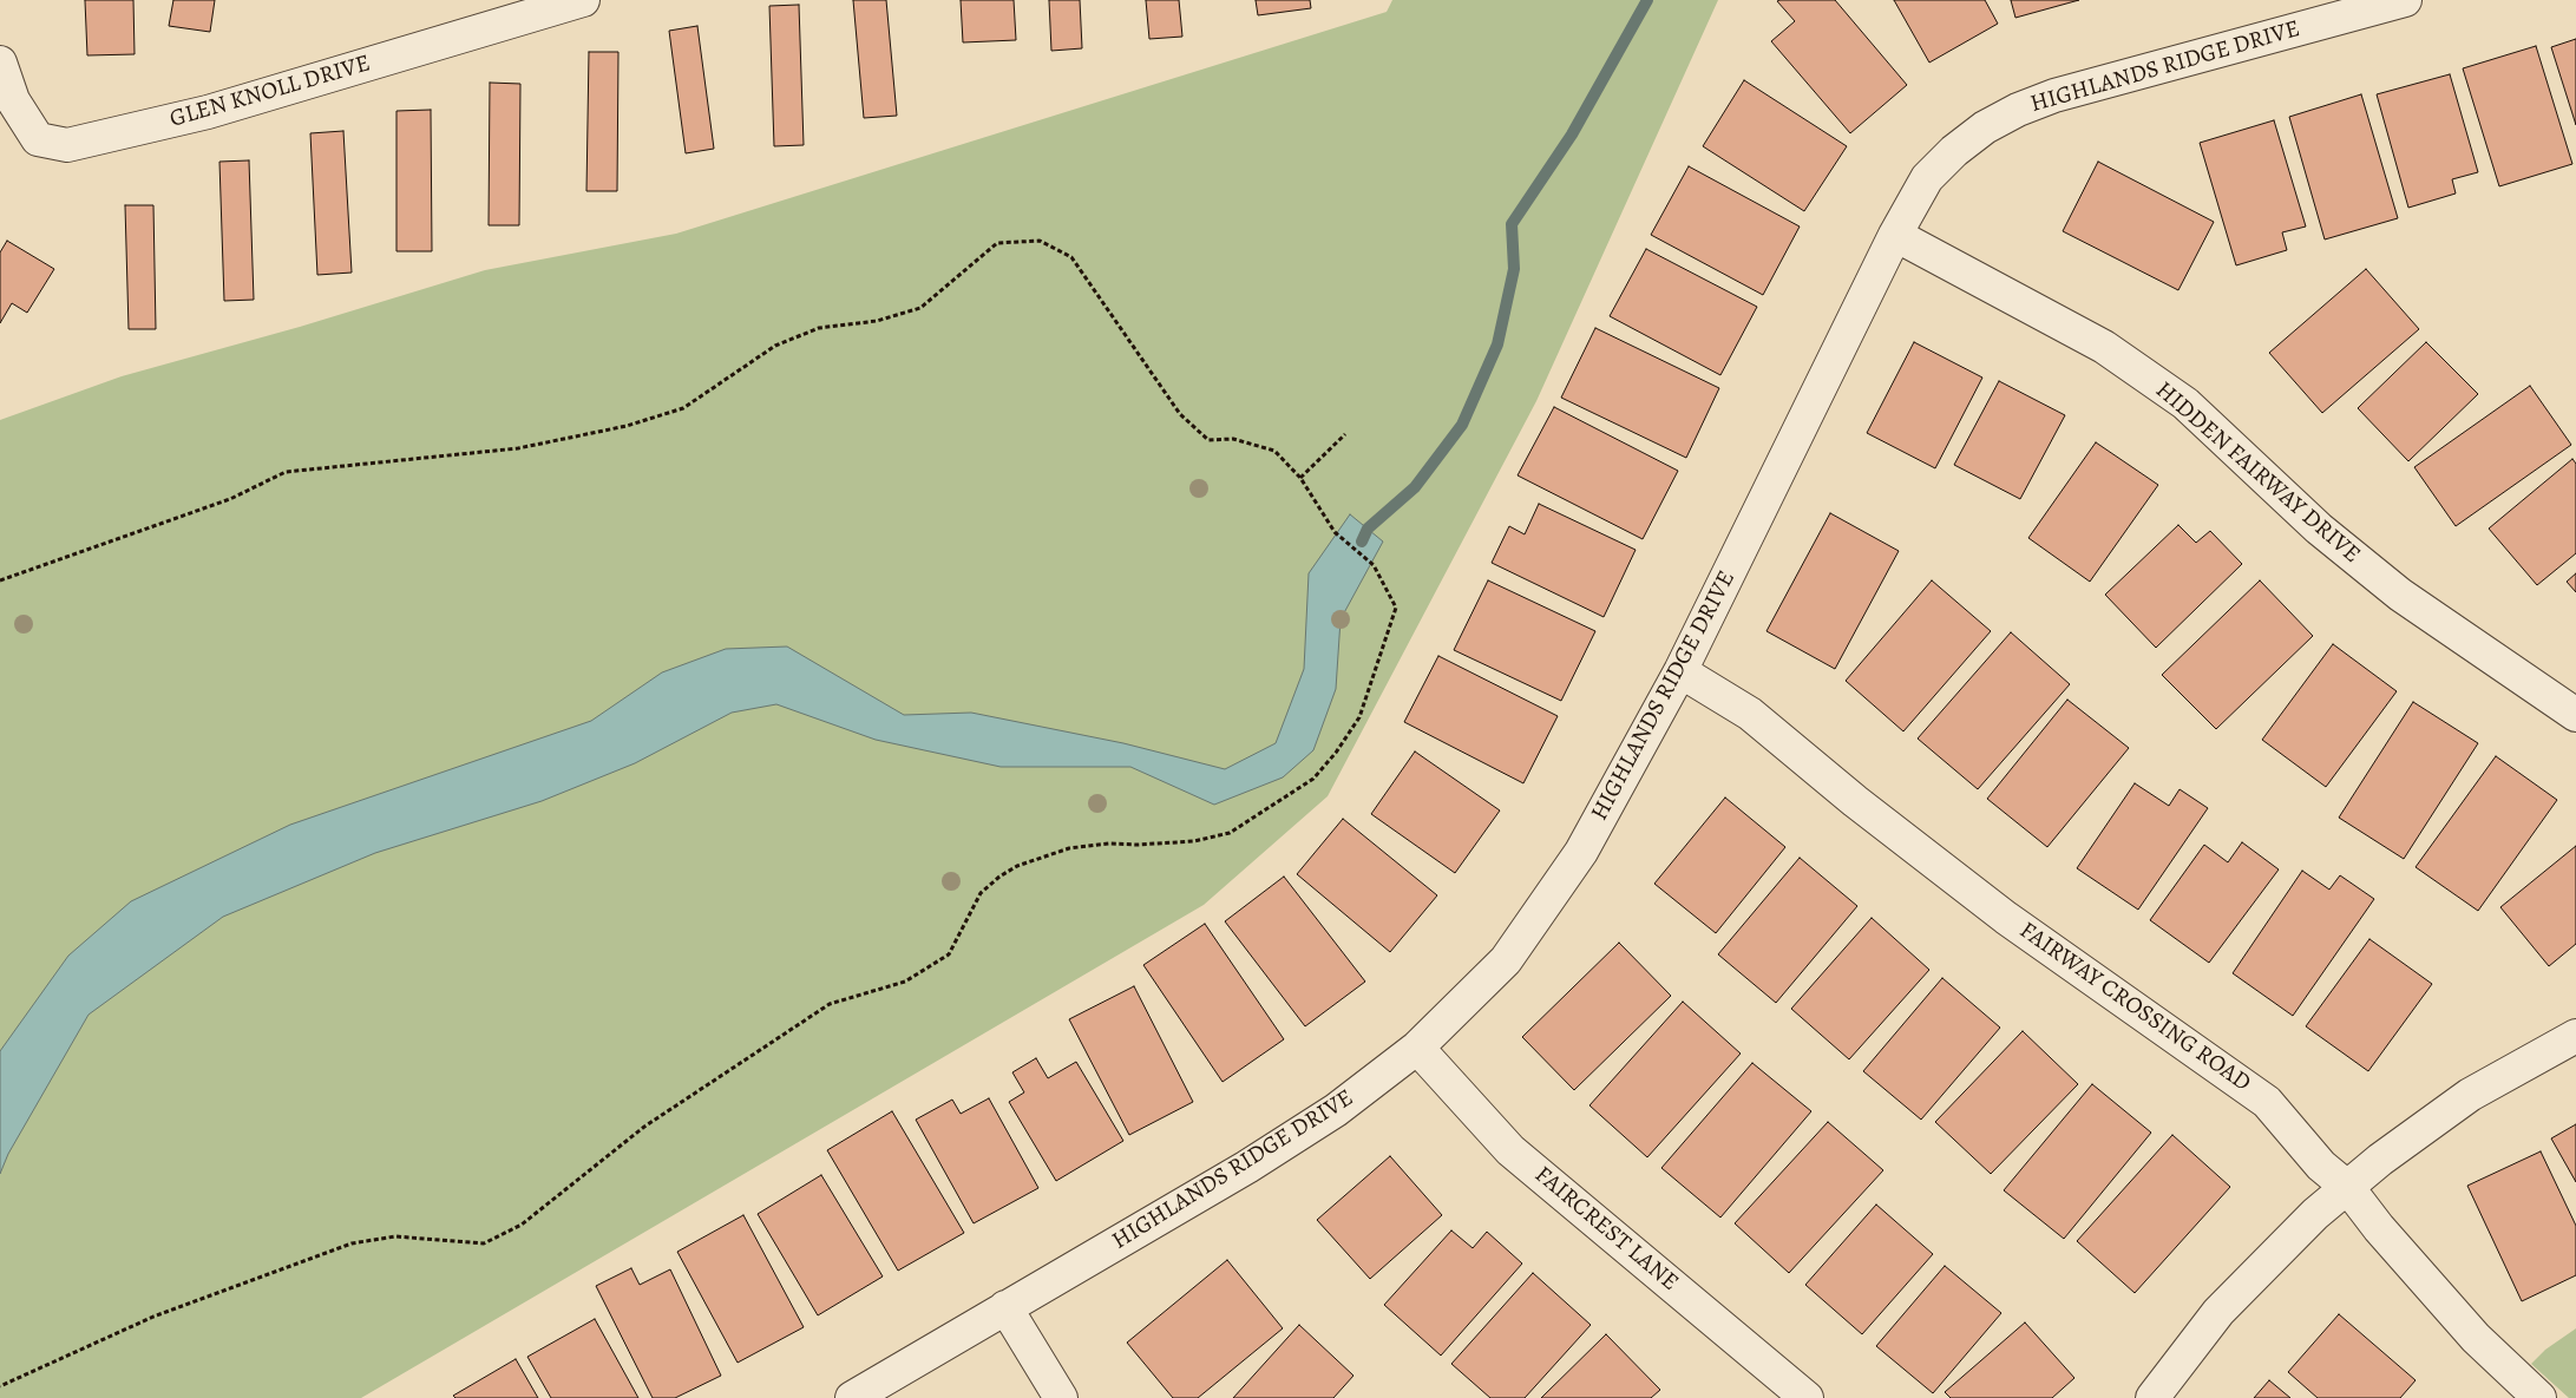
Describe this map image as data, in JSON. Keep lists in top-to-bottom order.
{
  "streets": {
    "street": [
      "HIGHLANDS RIDGE DRIVE",
      "GLEN KNOLL DRIVE",
      "HIDDEN FAIRWAY DRIVE",
      "FAIRWAY CROSSING ROAD",
      "FAIRCREST LANE"
    ]
  },
  "crossings": [
    ["HIGHLANDS RIDGE DRIVE", "HIDDEN FAIRWAY DRIVE"],
    ["HIGHLANDS RIDGE DRIVE", "FAIRWAY CROSSING ROAD"],
    ["HIGHLANDS RIDGE DRIVE", "FAIRCREST LANE"]
  ]
}
